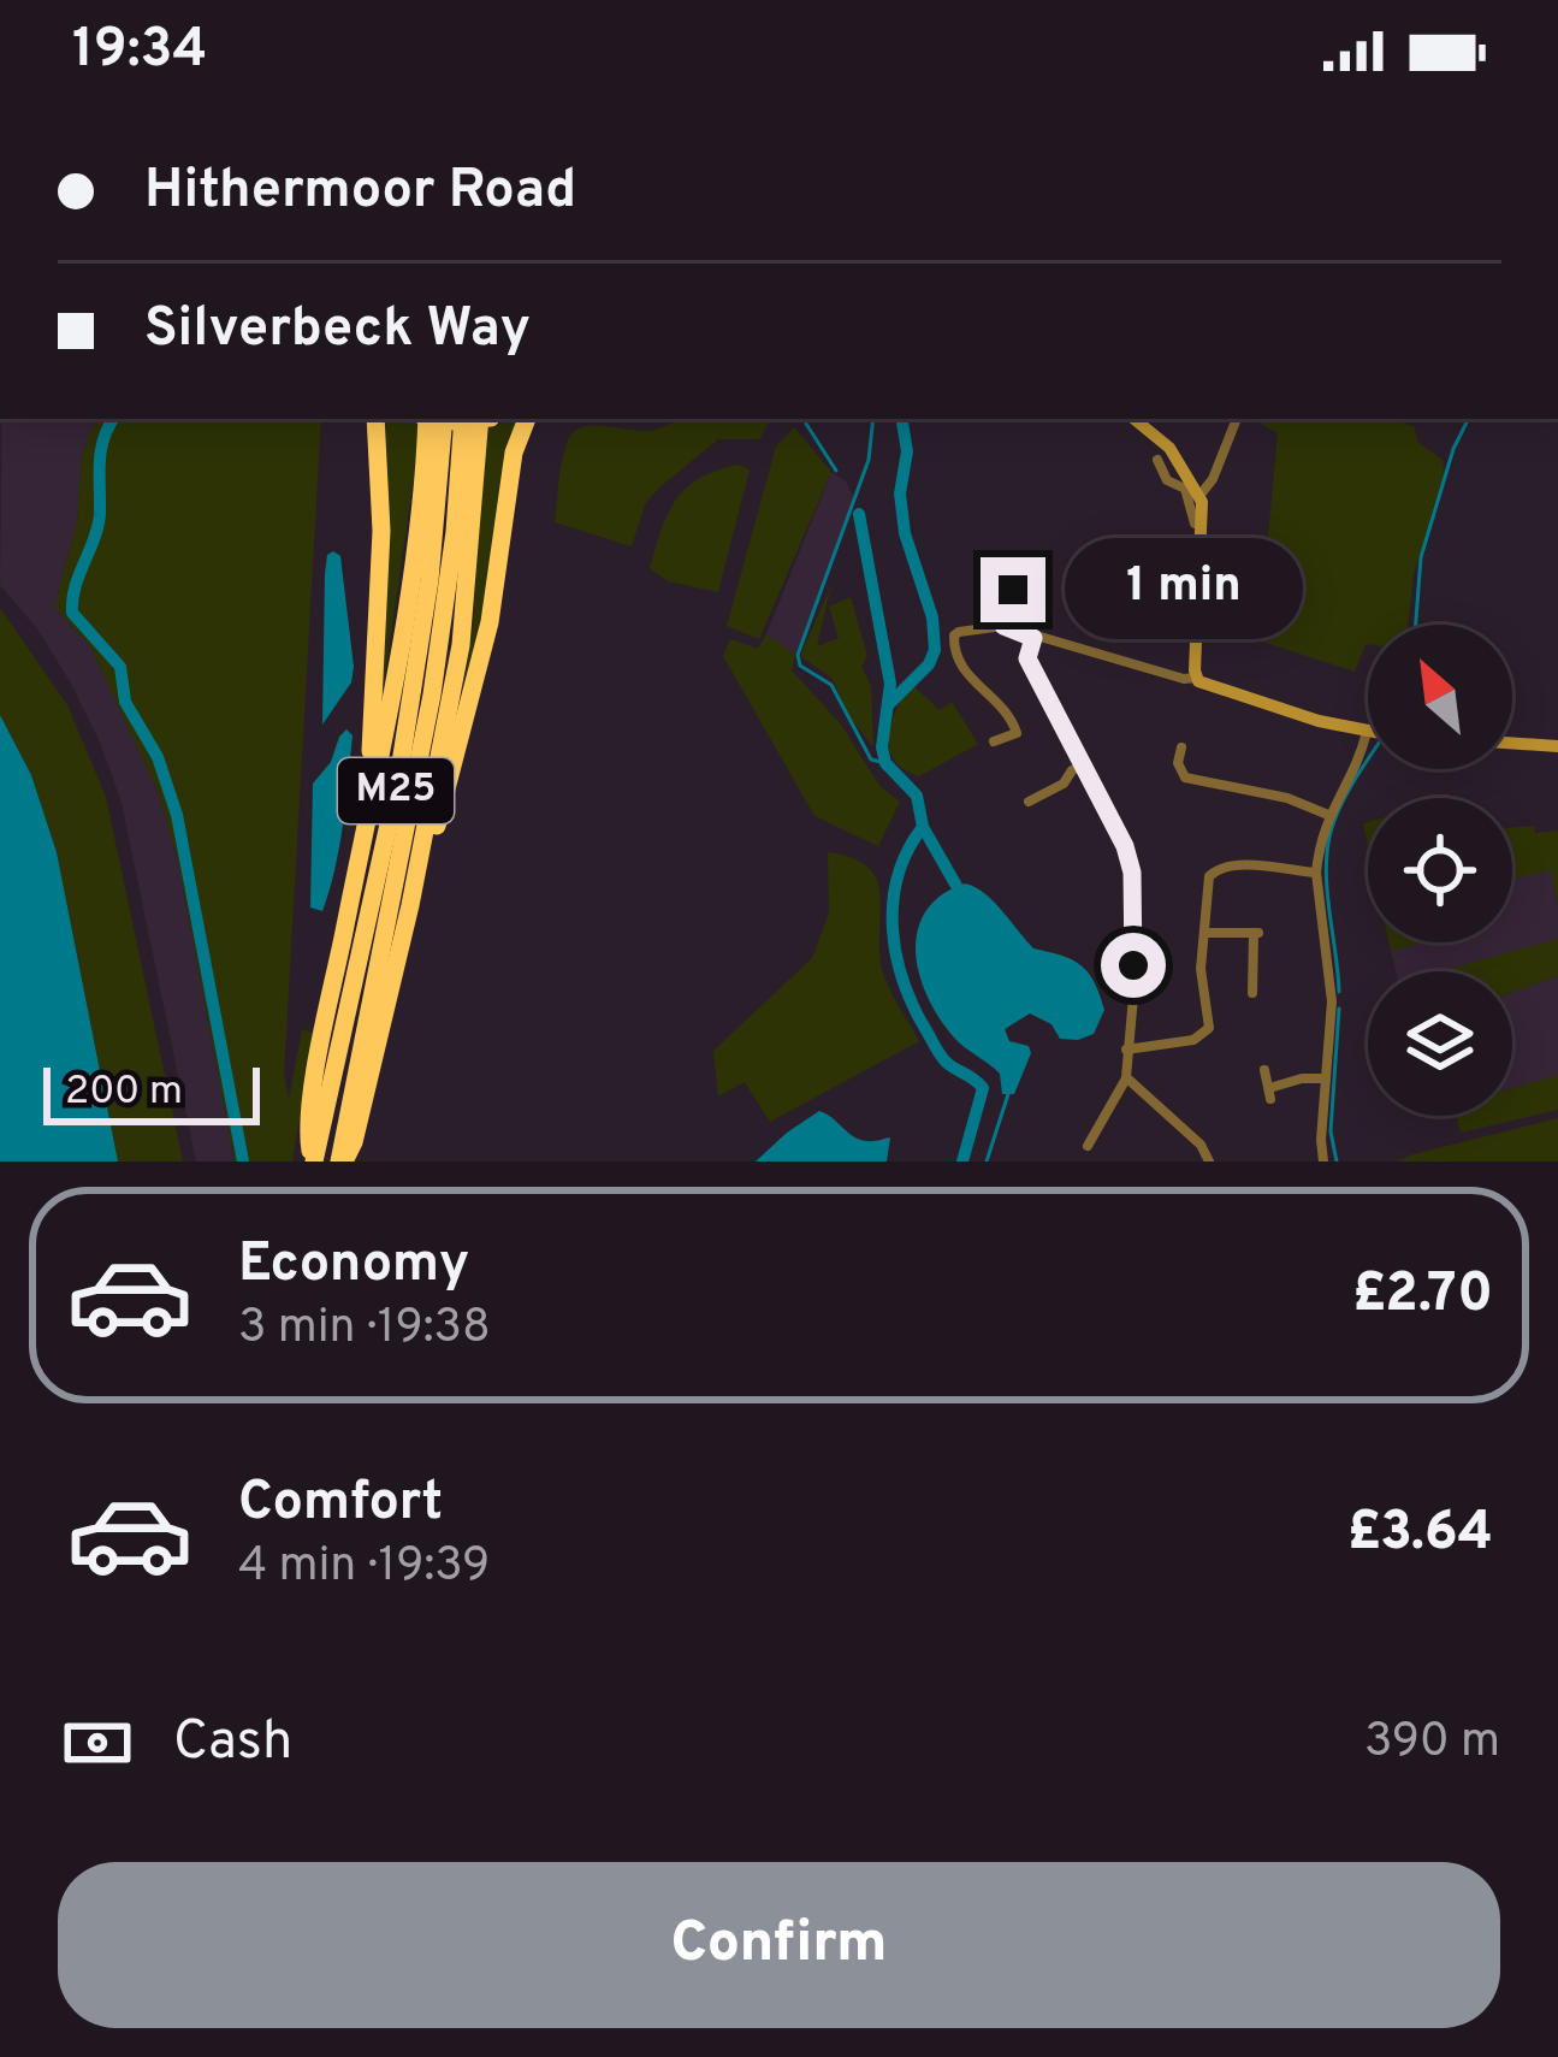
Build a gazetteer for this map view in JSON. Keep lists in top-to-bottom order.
{
  "streets": {
    "highway": ["M25"]
  },
  "scale_bar": "200 m",
  "north": "top left",
  "page": {
    "status": "19:34",
    "banner": ["Hithermoor Road", "Silverbeck Way"],
    "bubble": "1 min",
    "scale": "200 m",
    "list": [
      {
        "name": "Economy",
        "note": "3 min · 19:38",
        "value": "£2.70"
      },
      {
        "name": "Comfort",
        "note": "4 min · 19:39",
        "value": "£3.64"
      }
    ],
    "pay": ["Cash", "390 m"],
    "buttons": "Confirm"
  }
}
